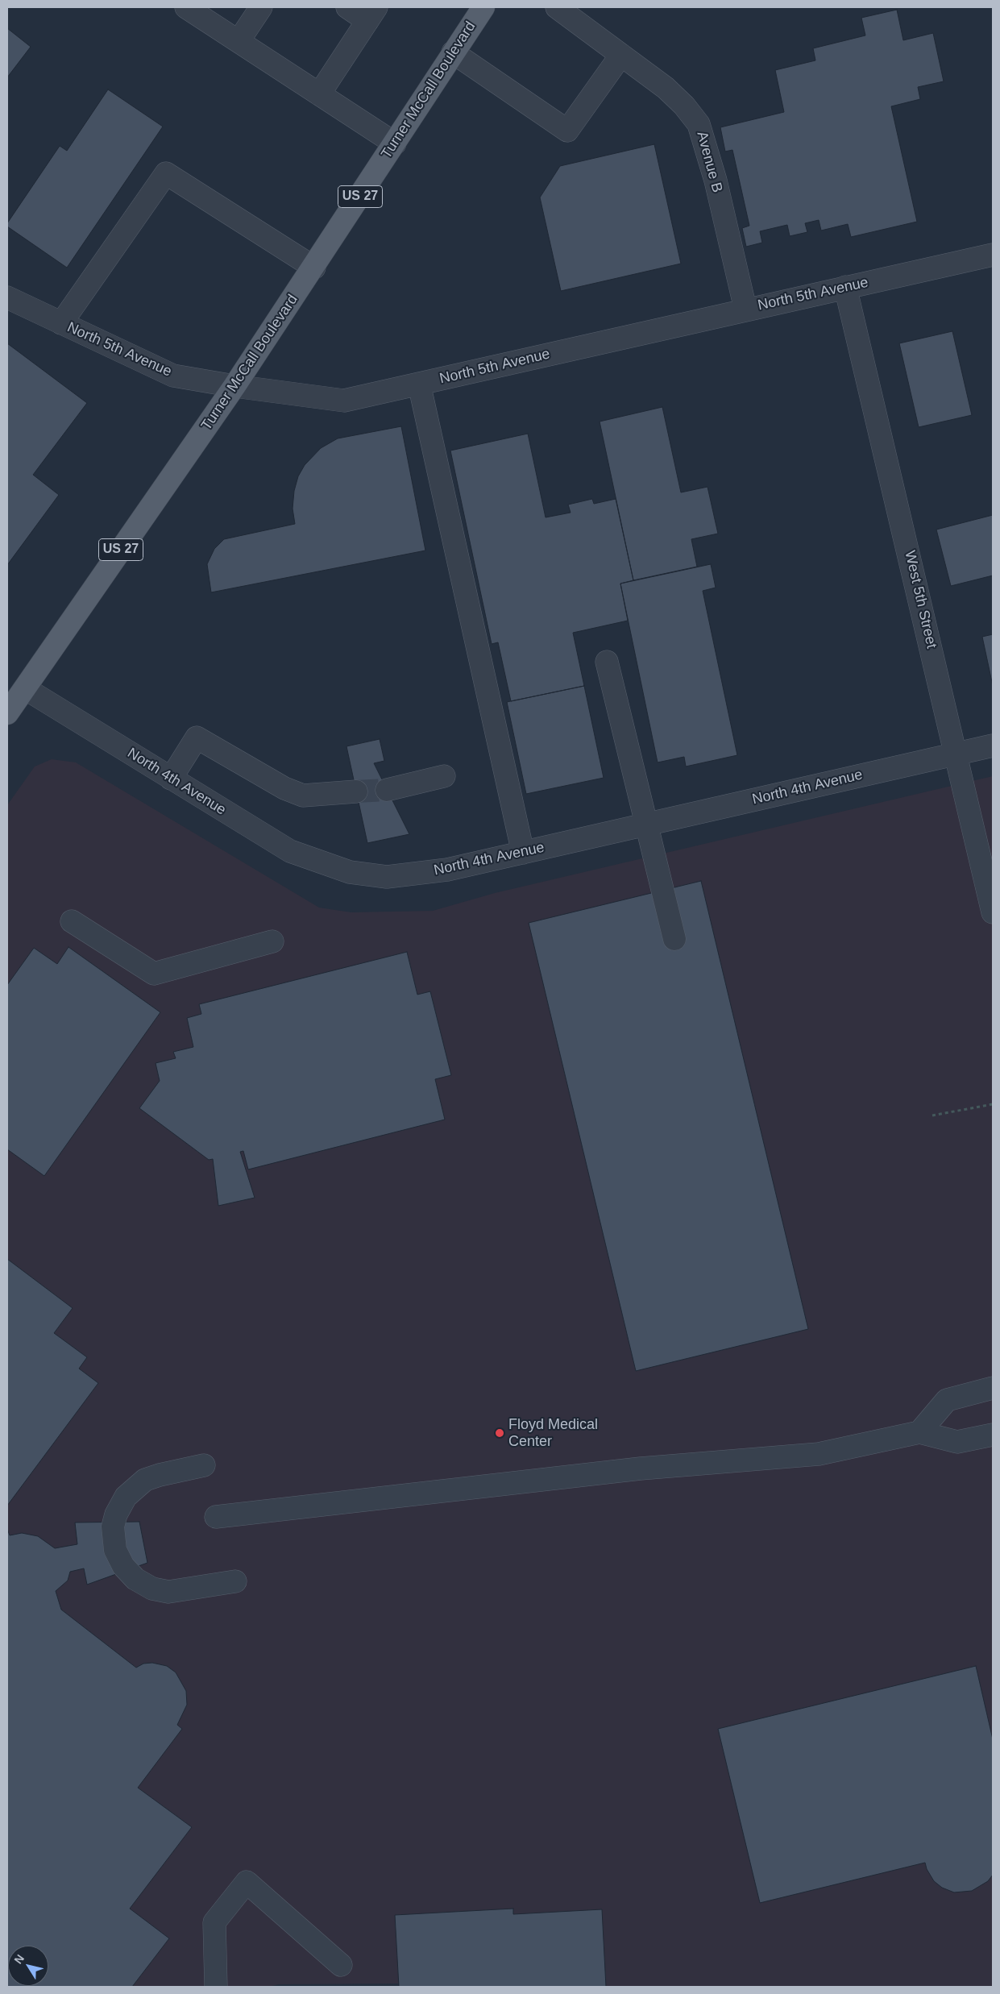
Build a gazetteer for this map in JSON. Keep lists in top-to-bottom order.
{
  "streets": {
    "main road": ["Turner McCall Boulevard", "US 27"],
    "street": [
      "Avenue B",
      "North 5th Avenue",
      "West 5th Street",
      "North 4th Avenue"
    ]
  },
  "crossings": [
    ["Turner McCall Boulevard", "North 5th Avenue"],
    ["Turner McCall Boulevard", "North 4th Avenue"],
    ["Avenue B", "North 5th Avenue"],
    ["North 5th Avenue", "West 5th Street"],
    ["West 5th Street", "North 4th Avenue"]
  ],
  "places": ["Floyd Medical Center"],
  "north": "top left"
}
